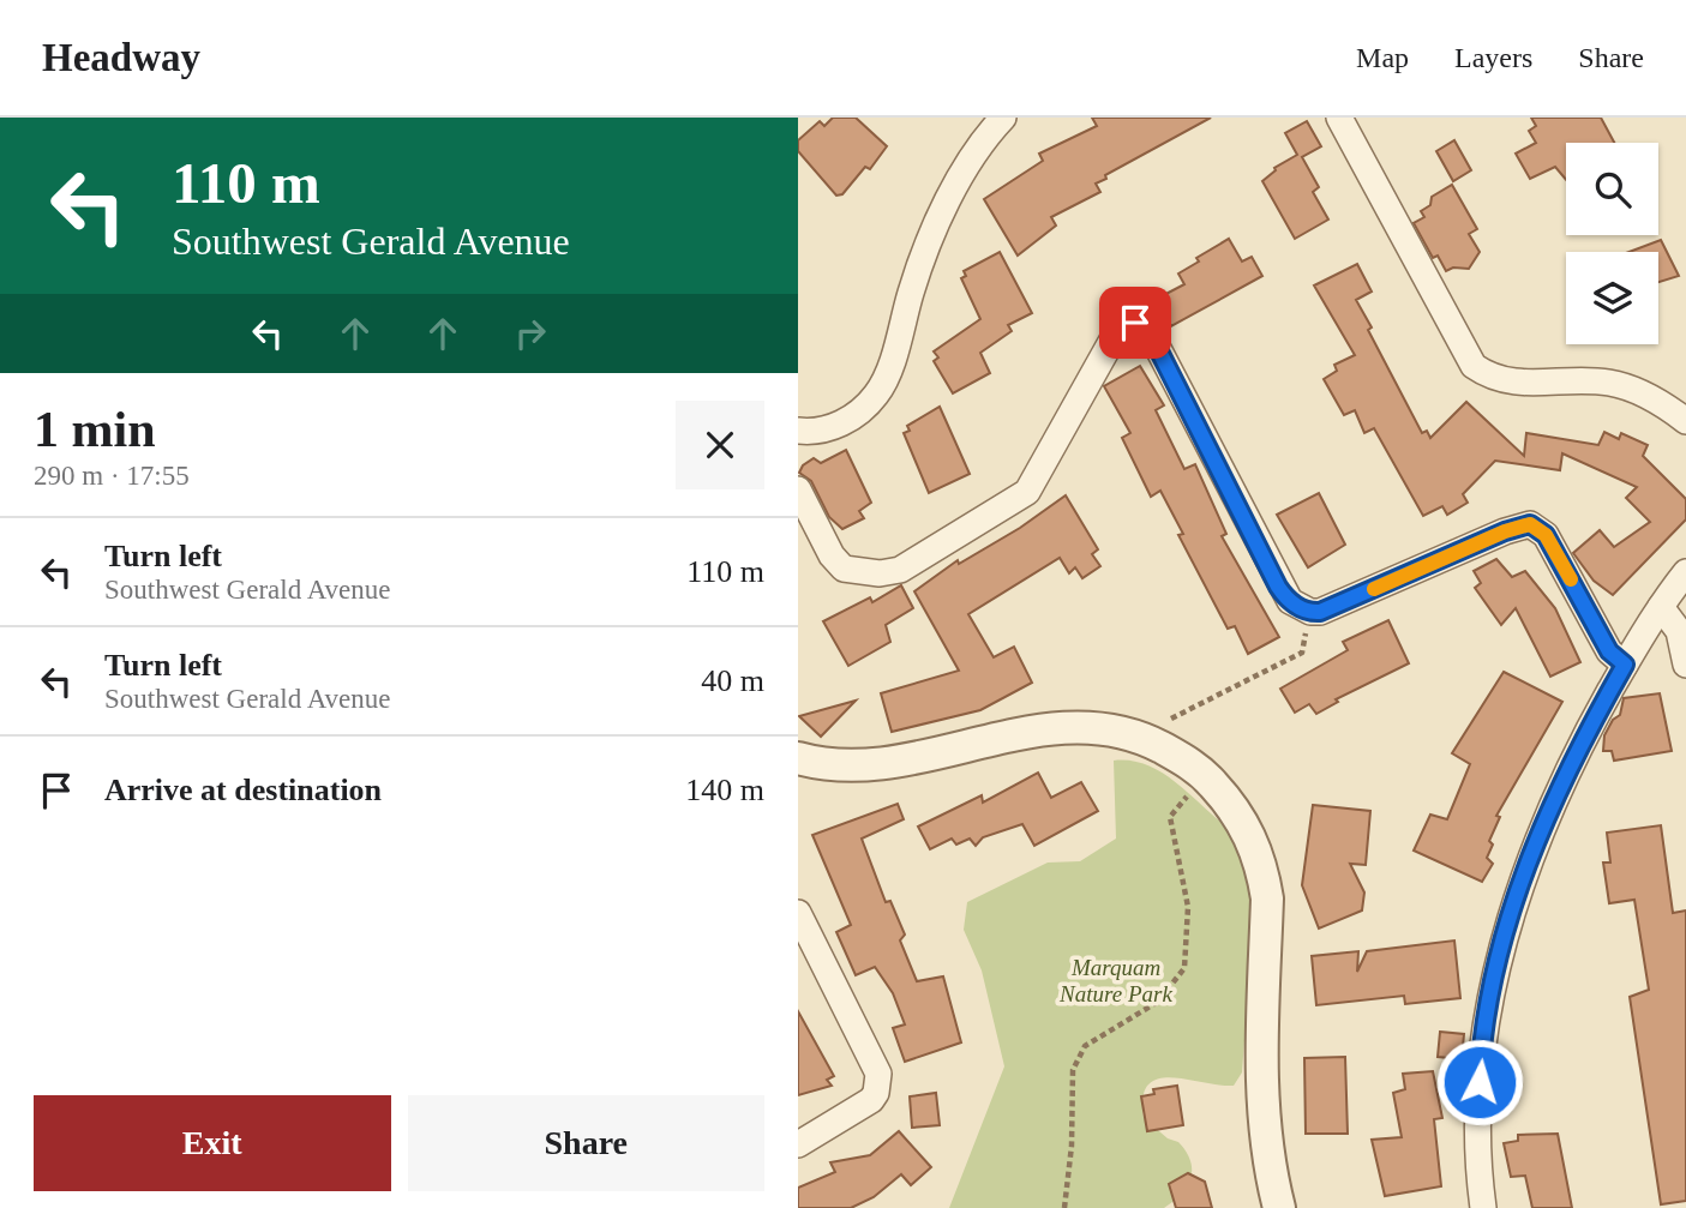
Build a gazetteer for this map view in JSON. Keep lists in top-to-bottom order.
{
  "parks": ["Marquam Nature Park"],
  "page": {
    "header": "Headway",
    "nav": ["Map", "Layers", "Share"],
    "turn": ["110 m", "Southwest Gerald Avenue"],
    "heading": ["1 min", "290 m · 17:55"],
    "list": [
      {
        "name": "Turn left",
        "note": "Southwest Gerald Avenue",
        "value": "110 m"
      },
      {
        "name": "Turn left",
        "note": "Southwest Gerald Avenue",
        "value": "40 m"
      },
      {
        "name": "Arrive at destination",
        "value": "140 m"
      }
    ],
    "buttons": ["Exit", "Share"]
  }
}
